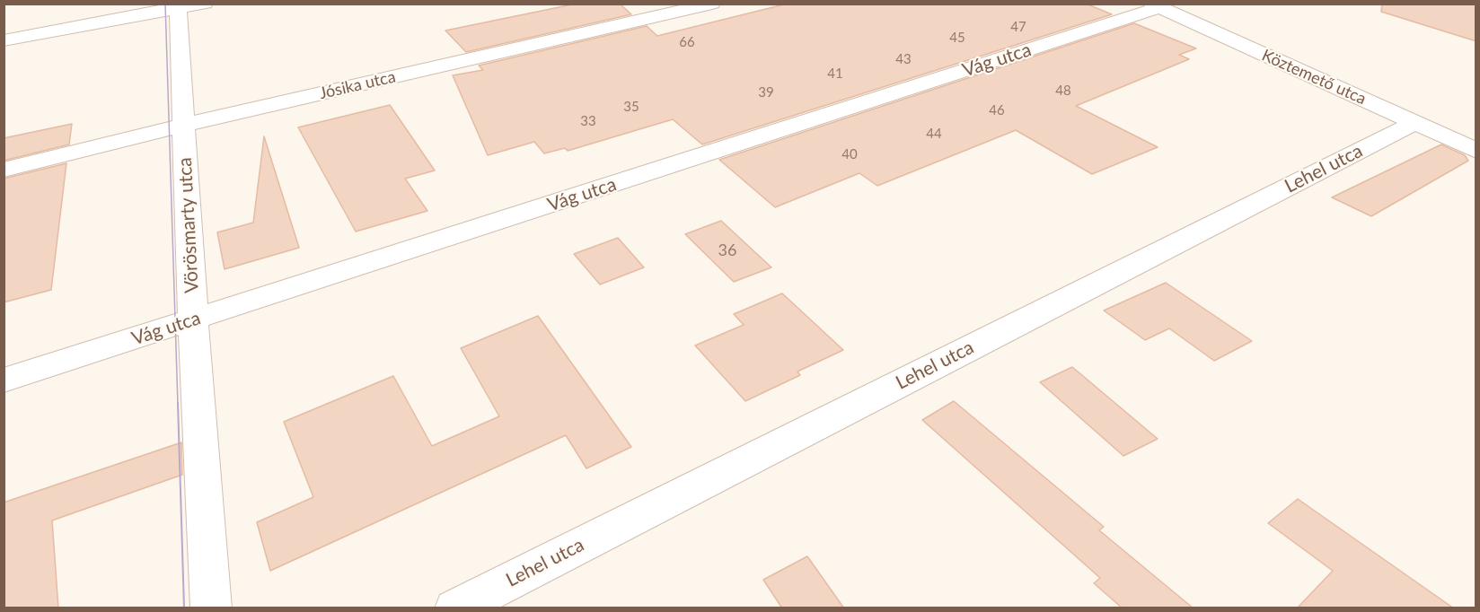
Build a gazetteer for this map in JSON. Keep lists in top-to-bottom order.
{
  "streets": {
    "street": [
      "Vág utca",
      "Köztemető utca",
      "Jósika utca",
      "Lehel utca",
      "Vörösmarty utca"
    ]
  },
  "crossings": [
    ["Vág utca", "Köztemető utca"],
    ["Vág utca", "Vörösmarty utca"],
    ["Köztemető utca", "Lehel utca"],
    ["Jósika utca", "Vörösmarty utca"]
  ],
  "house_numbers": [
    "47",
    "45",
    "66",
    "43",
    "41",
    "48",
    "39",
    "35",
    "46",
    "33",
    "44",
    "40",
    "36"
  ]
}
